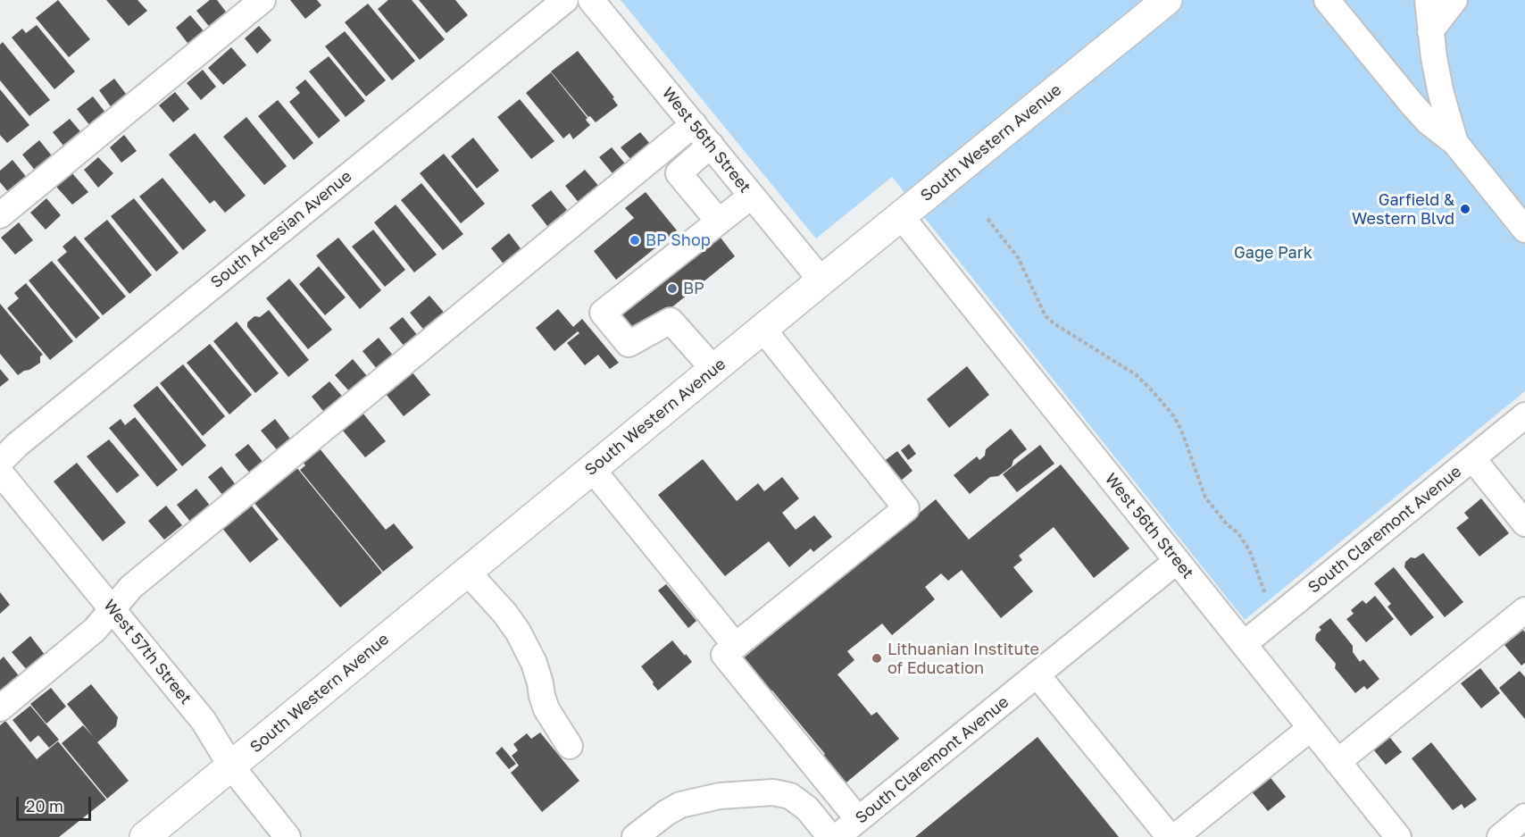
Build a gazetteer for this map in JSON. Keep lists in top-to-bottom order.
{
  "streets": {
    "main road": ["South Western Avenue"],
    "street": [
      "West 56th Street",
      "South Artesian Avenue",
      "South Claremont Avenue",
      "West 57th Street"
    ]
  },
  "crossings": [
    ["West 56th Street", "South Western Avenue"],
    ["West 56th Street", "South Claremont Avenue"],
    ["South Western Avenue", "West 57th Street"]
  ],
  "parks": ["Gage Park"],
  "places": [
    "Garfield & Western Blvd",
    "BP Shop",
    "BP",
    "Lithuanian Institute of Education"
  ],
  "scale_bar": "20 m"
}
